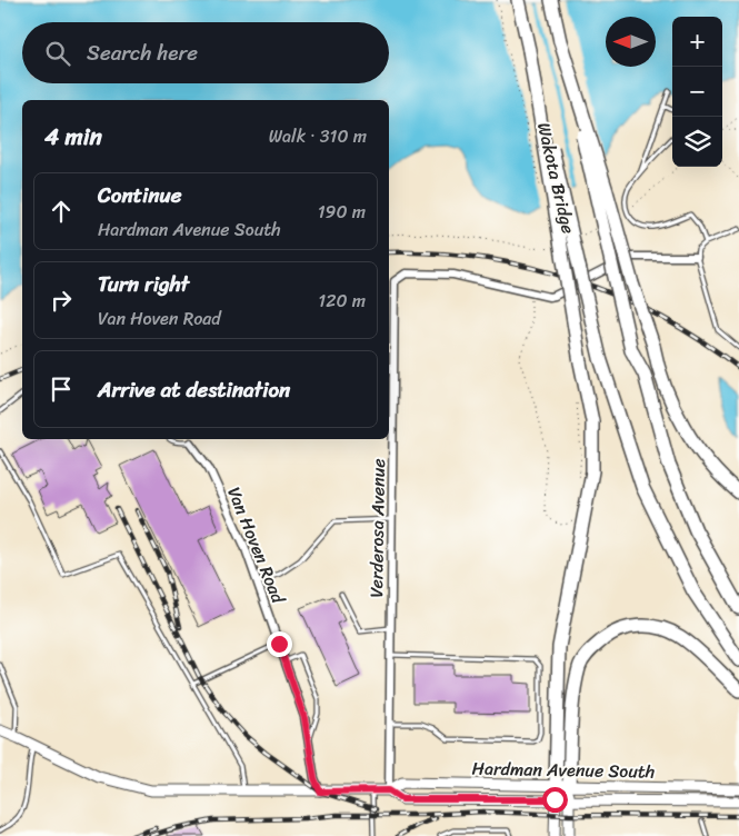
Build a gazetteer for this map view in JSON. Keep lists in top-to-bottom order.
{
  "streets": {
    "highway": ["Wakota Bridge"],
    "street": ["Verderosa Avenue", "Van Hoven Road", "Hardman Avenue South"]
  },
  "crossings": [
    ["Verderosa Avenue", "Hardman Avenue South"],
    ["Van Hoven Road", "Hardman Avenue South"]
  ],
  "north": "left",
  "page": {
    "map_buttons": ["+", "−"],
    "search": "Search here",
    "heading": ["4 min", "Walk · 310 m"],
    "list": [
      ["Continue", "Hardman Avenue South", "190 m"],
      ["Turn right", "Van Hoven Road", "120 m"],
      "Arrive at destination"
    ]
  }
}
